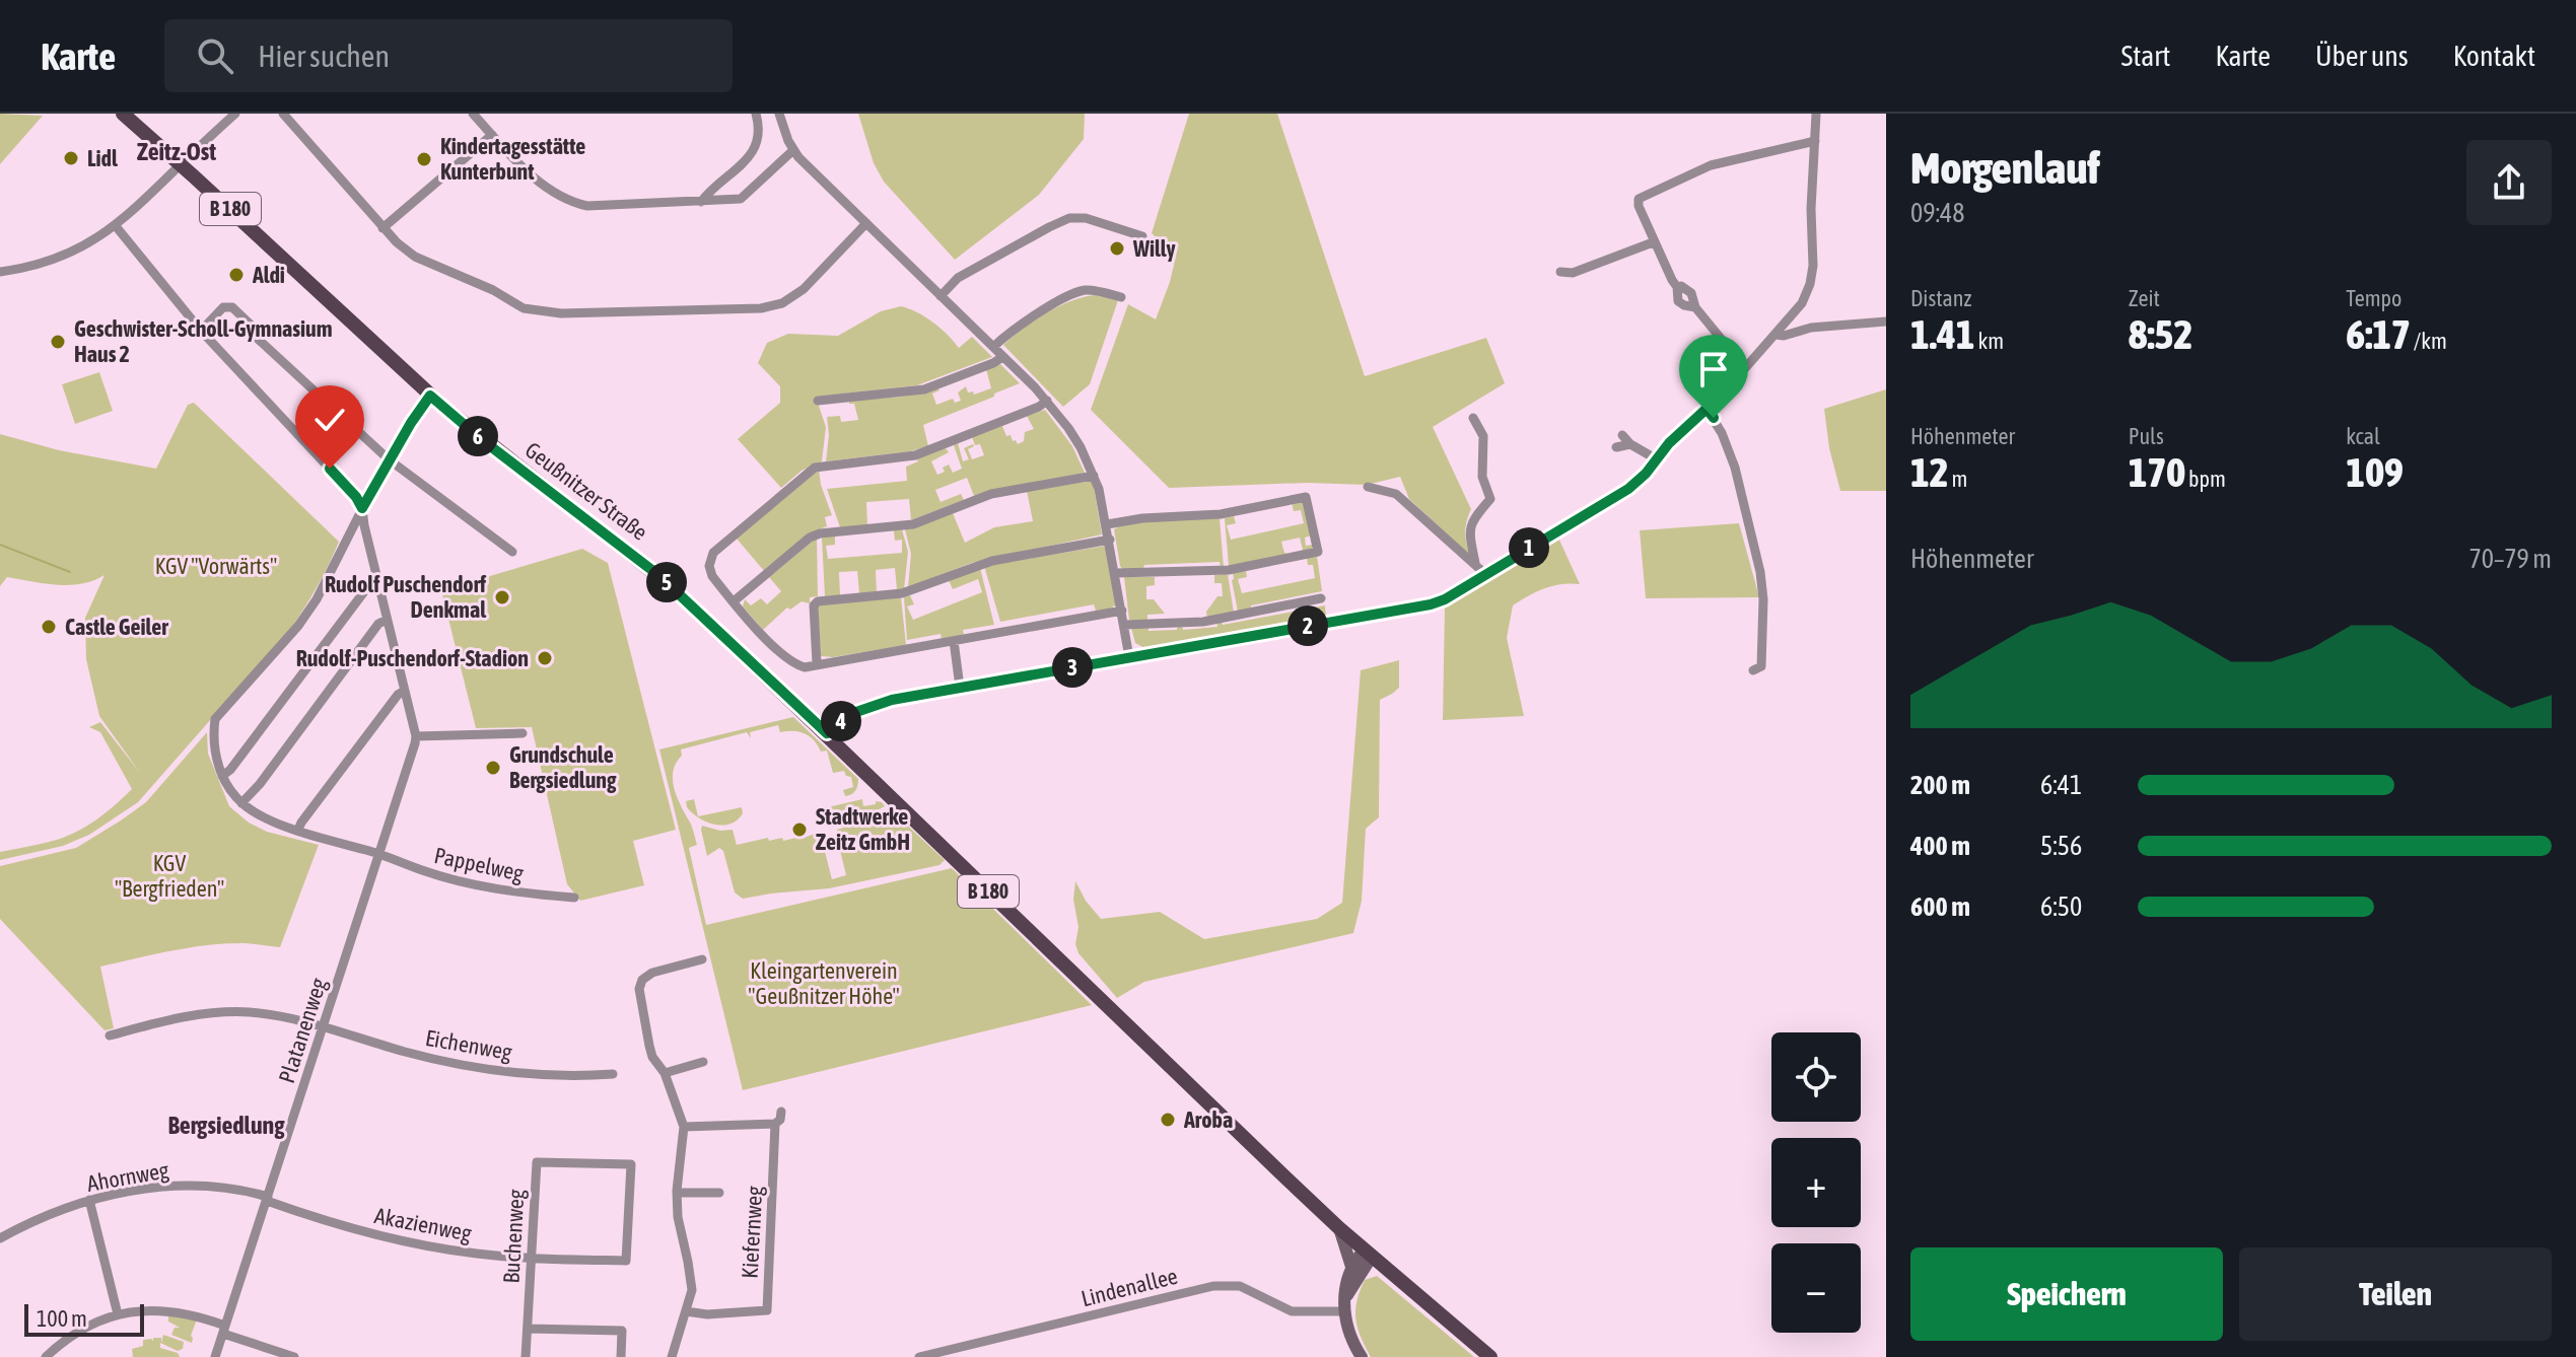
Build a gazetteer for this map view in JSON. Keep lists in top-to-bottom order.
{
  "streets": {
    "main road": ["B 180", "Geußnitzer Straße"],
    "street": [
      "Pappelweg",
      "Platanenweg",
      "Eichenweg",
      "Ahornweg",
      "Akazienweg",
      "Kiefernweg",
      "Buchenweg",
      "Lindenallee"
    ]
  },
  "crossings": [
    ["B 180", "Geußnitzer Straße"],
    ["Pappelweg", "Platanenweg"],
    ["Platanenweg", "Eichenweg"],
    ["Platanenweg", "Ahornweg"],
    ["Platanenweg", "Akazienweg"],
    ["Ahornweg", "Akazienweg"],
    ["Akazienweg", "Buchenweg"]
  ],
  "districts": ["Zeitz-Ost", "Bergsiedlung"],
  "parks": ["KGV \"Vorwärts\"", "KGV \"Bergfrieden\"", "Kleingartenverein \"Geußnitzer Höhe\""],
  "places": [
    "Lidl",
    "Kindertagesstätte Kunterbunt",
    "Willy",
    "Aldi",
    "Geschwister-Scholl-Gymnasium Haus 2",
    "Rudolf Puschendorf Denkmal",
    "Castle Geiler",
    "Rudolf-Puschendorf-Stadion",
    "Grundschule Bergsiedlung",
    "Stadtwerke Zeitz GmbH",
    "Aroba"
  ],
  "scale_bar": "100 m",
  "page": {
    "header": "Karte",
    "search": "Hier suchen",
    "nav": [
      "Start",
      "Karte",
      "Über uns",
      "Kontakt"
    ],
    "heading": ["Morgenlauf", "09:48"],
    "stats": [
      ["Distanz", "1.41 km"],
      ["Zeit", "8:52"],
      ["Tempo", "6:17 /km"],
      ["Höhenmeter", "12 m"],
      ["Puls", "170 bpm"],
      ["kcal", "109"]
    ],
    "pins": [
      "6",
      "1",
      "5",
      "2",
      "3",
      "4"
    ],
    "chart": ["Höhenmeter", "70–79 m"],
    "list": [
      {
        "name": "200 m",
        "note": "6:41"
      },
      {
        "name": "400 m",
        "note": "5:56"
      },
      {
        "name": "600 m",
        "note": "6:50"
      }
    ],
    "map_buttons": ["+", "−"],
    "buttons": ["Speichern", "Teilen"],
    "scale": "100 m"
  }
}
